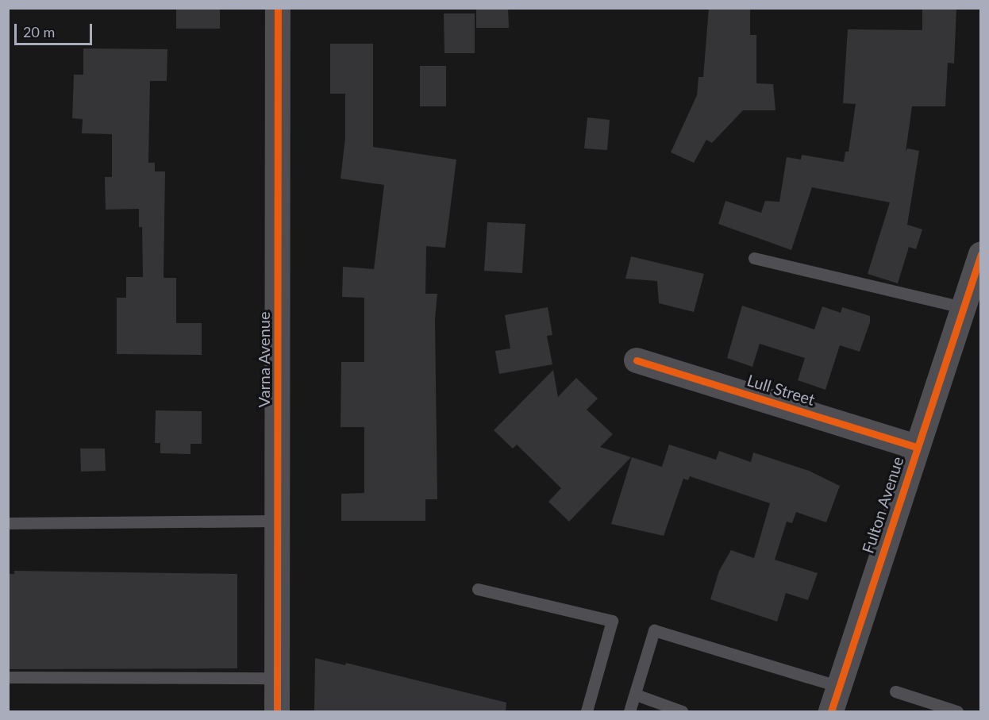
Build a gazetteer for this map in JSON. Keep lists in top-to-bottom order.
{
  "streets": {
    "street": ["Varna Avenue", "Lull Street", "Fulton Avenue"]
  },
  "crossings": [
    ["Lull Street", "Fulton Avenue"]
  ],
  "scale_bar": "20 m"
}
